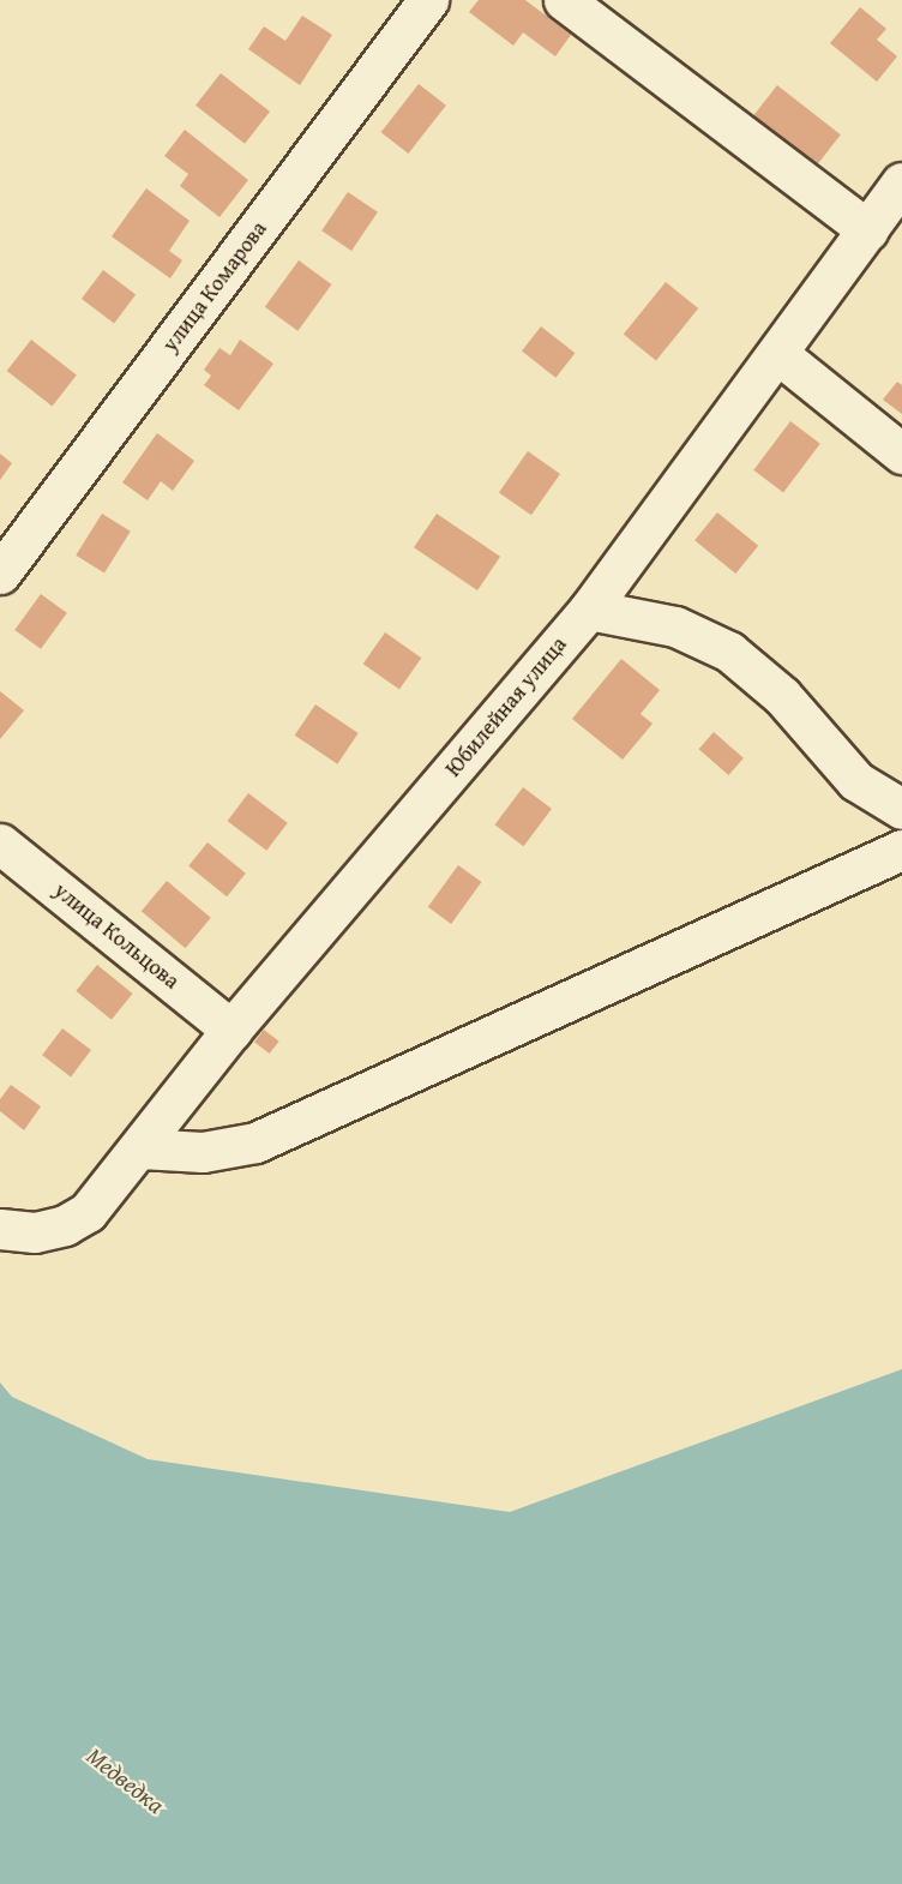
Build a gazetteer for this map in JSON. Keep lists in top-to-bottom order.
{
  "streets": {
    "street": ["улица Комарова", "Юбилейная улица", "улица Кольцова"]
  },
  "crossings": [
    ["Юбилейная улица", "улица Кольцова"]
  ],
  "water": ["Медведка"]
}
